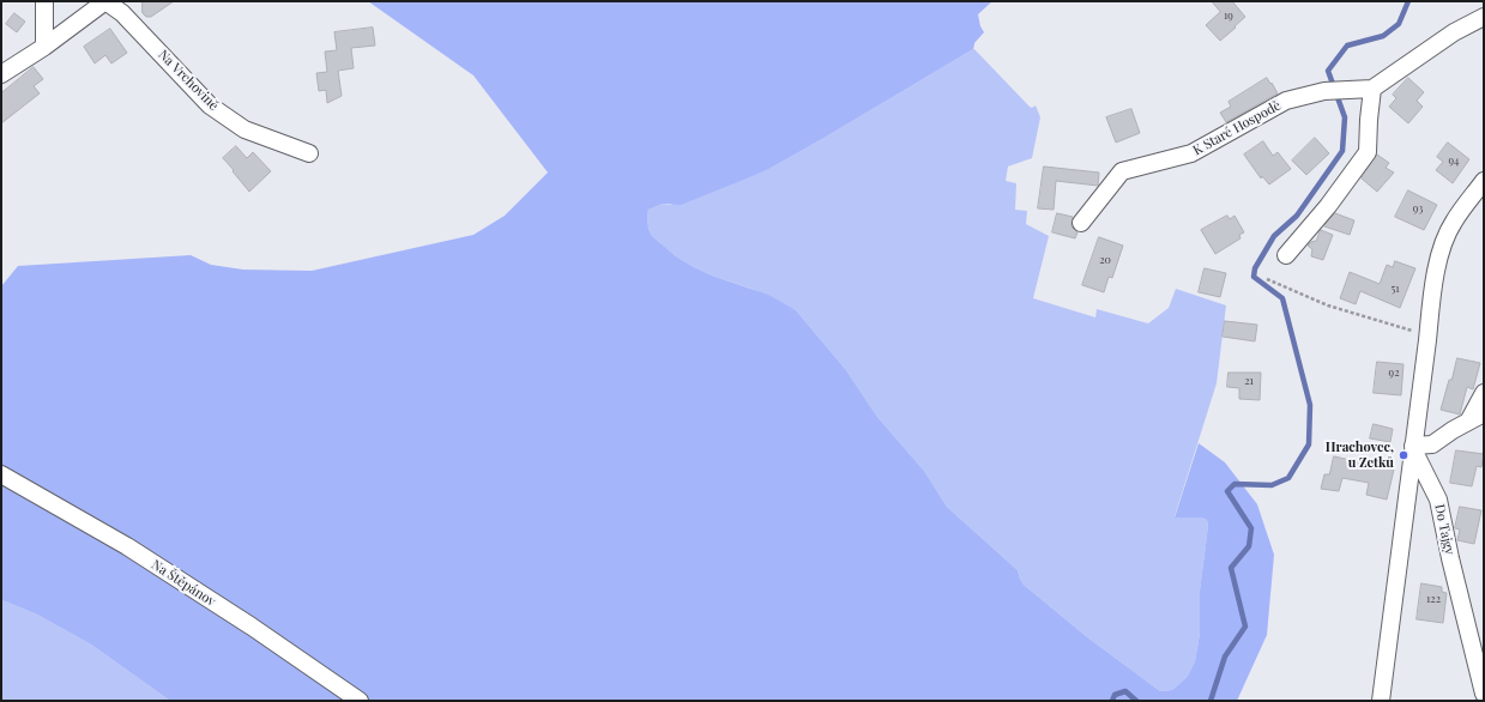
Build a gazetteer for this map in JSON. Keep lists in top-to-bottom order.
{
  "streets": {
    "street": [
      "Na Vrchovině",
      "K Staré Hospodě",
      "Do Tajgy",
      "Na Štěpánov"
    ]
  },
  "places": ["Hrachovec, u Zetků"],
  "house_numbers": [
    "19",
    "94",
    "93",
    "20",
    "51",
    "92",
    "21",
    "122"
  ]
}
